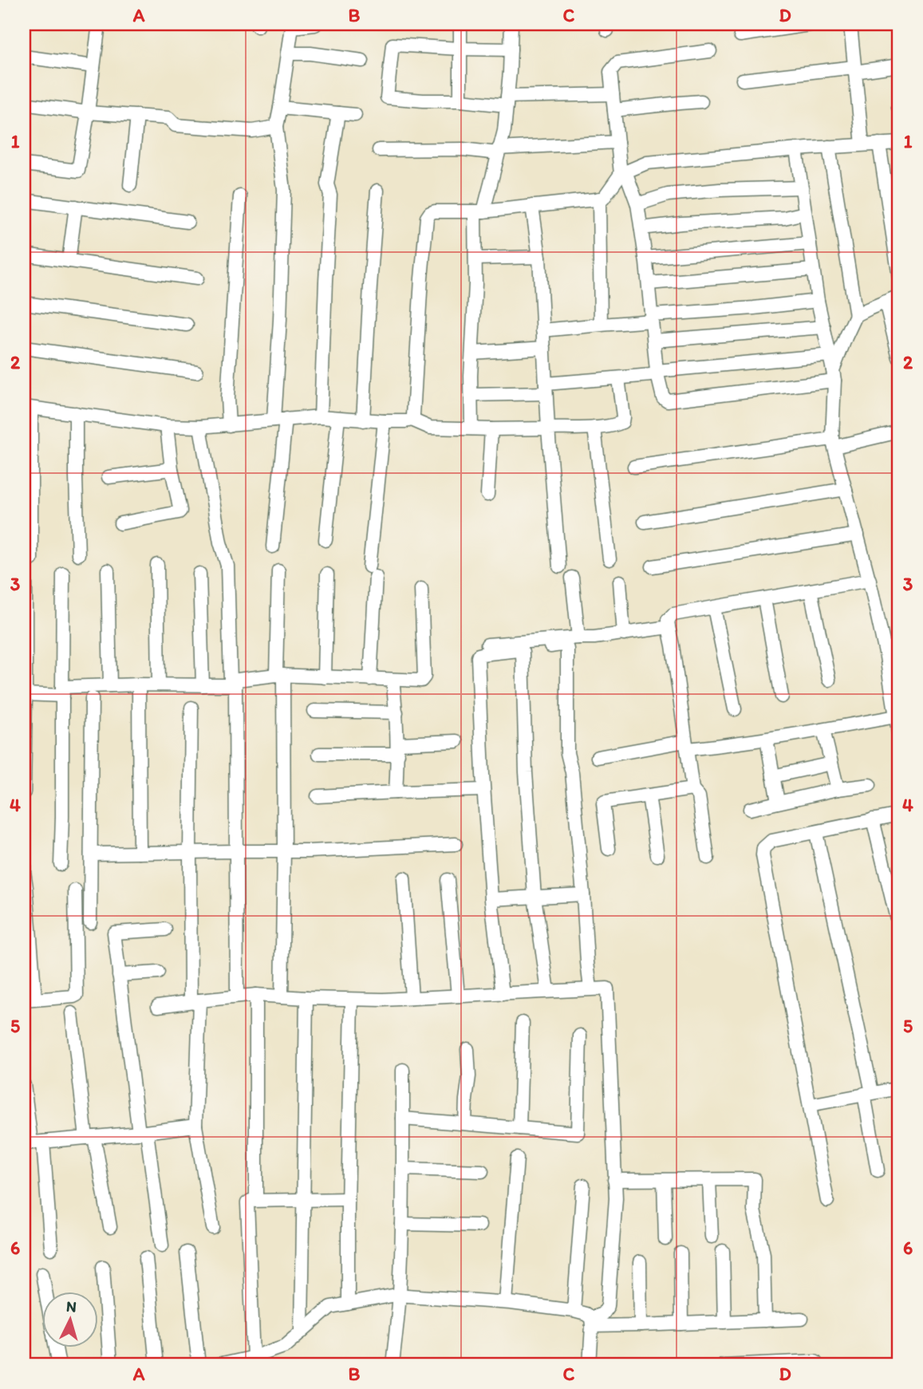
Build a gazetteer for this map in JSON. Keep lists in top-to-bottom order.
{
  "north": "top",
  "grid": {
    "columns": [
      "A",
      "B",
      "C",
      "D"
    ],
    "rows": [
      "1",
      "2",
      "3",
      "4",
      "5",
      "6"
    ]
  }
}
